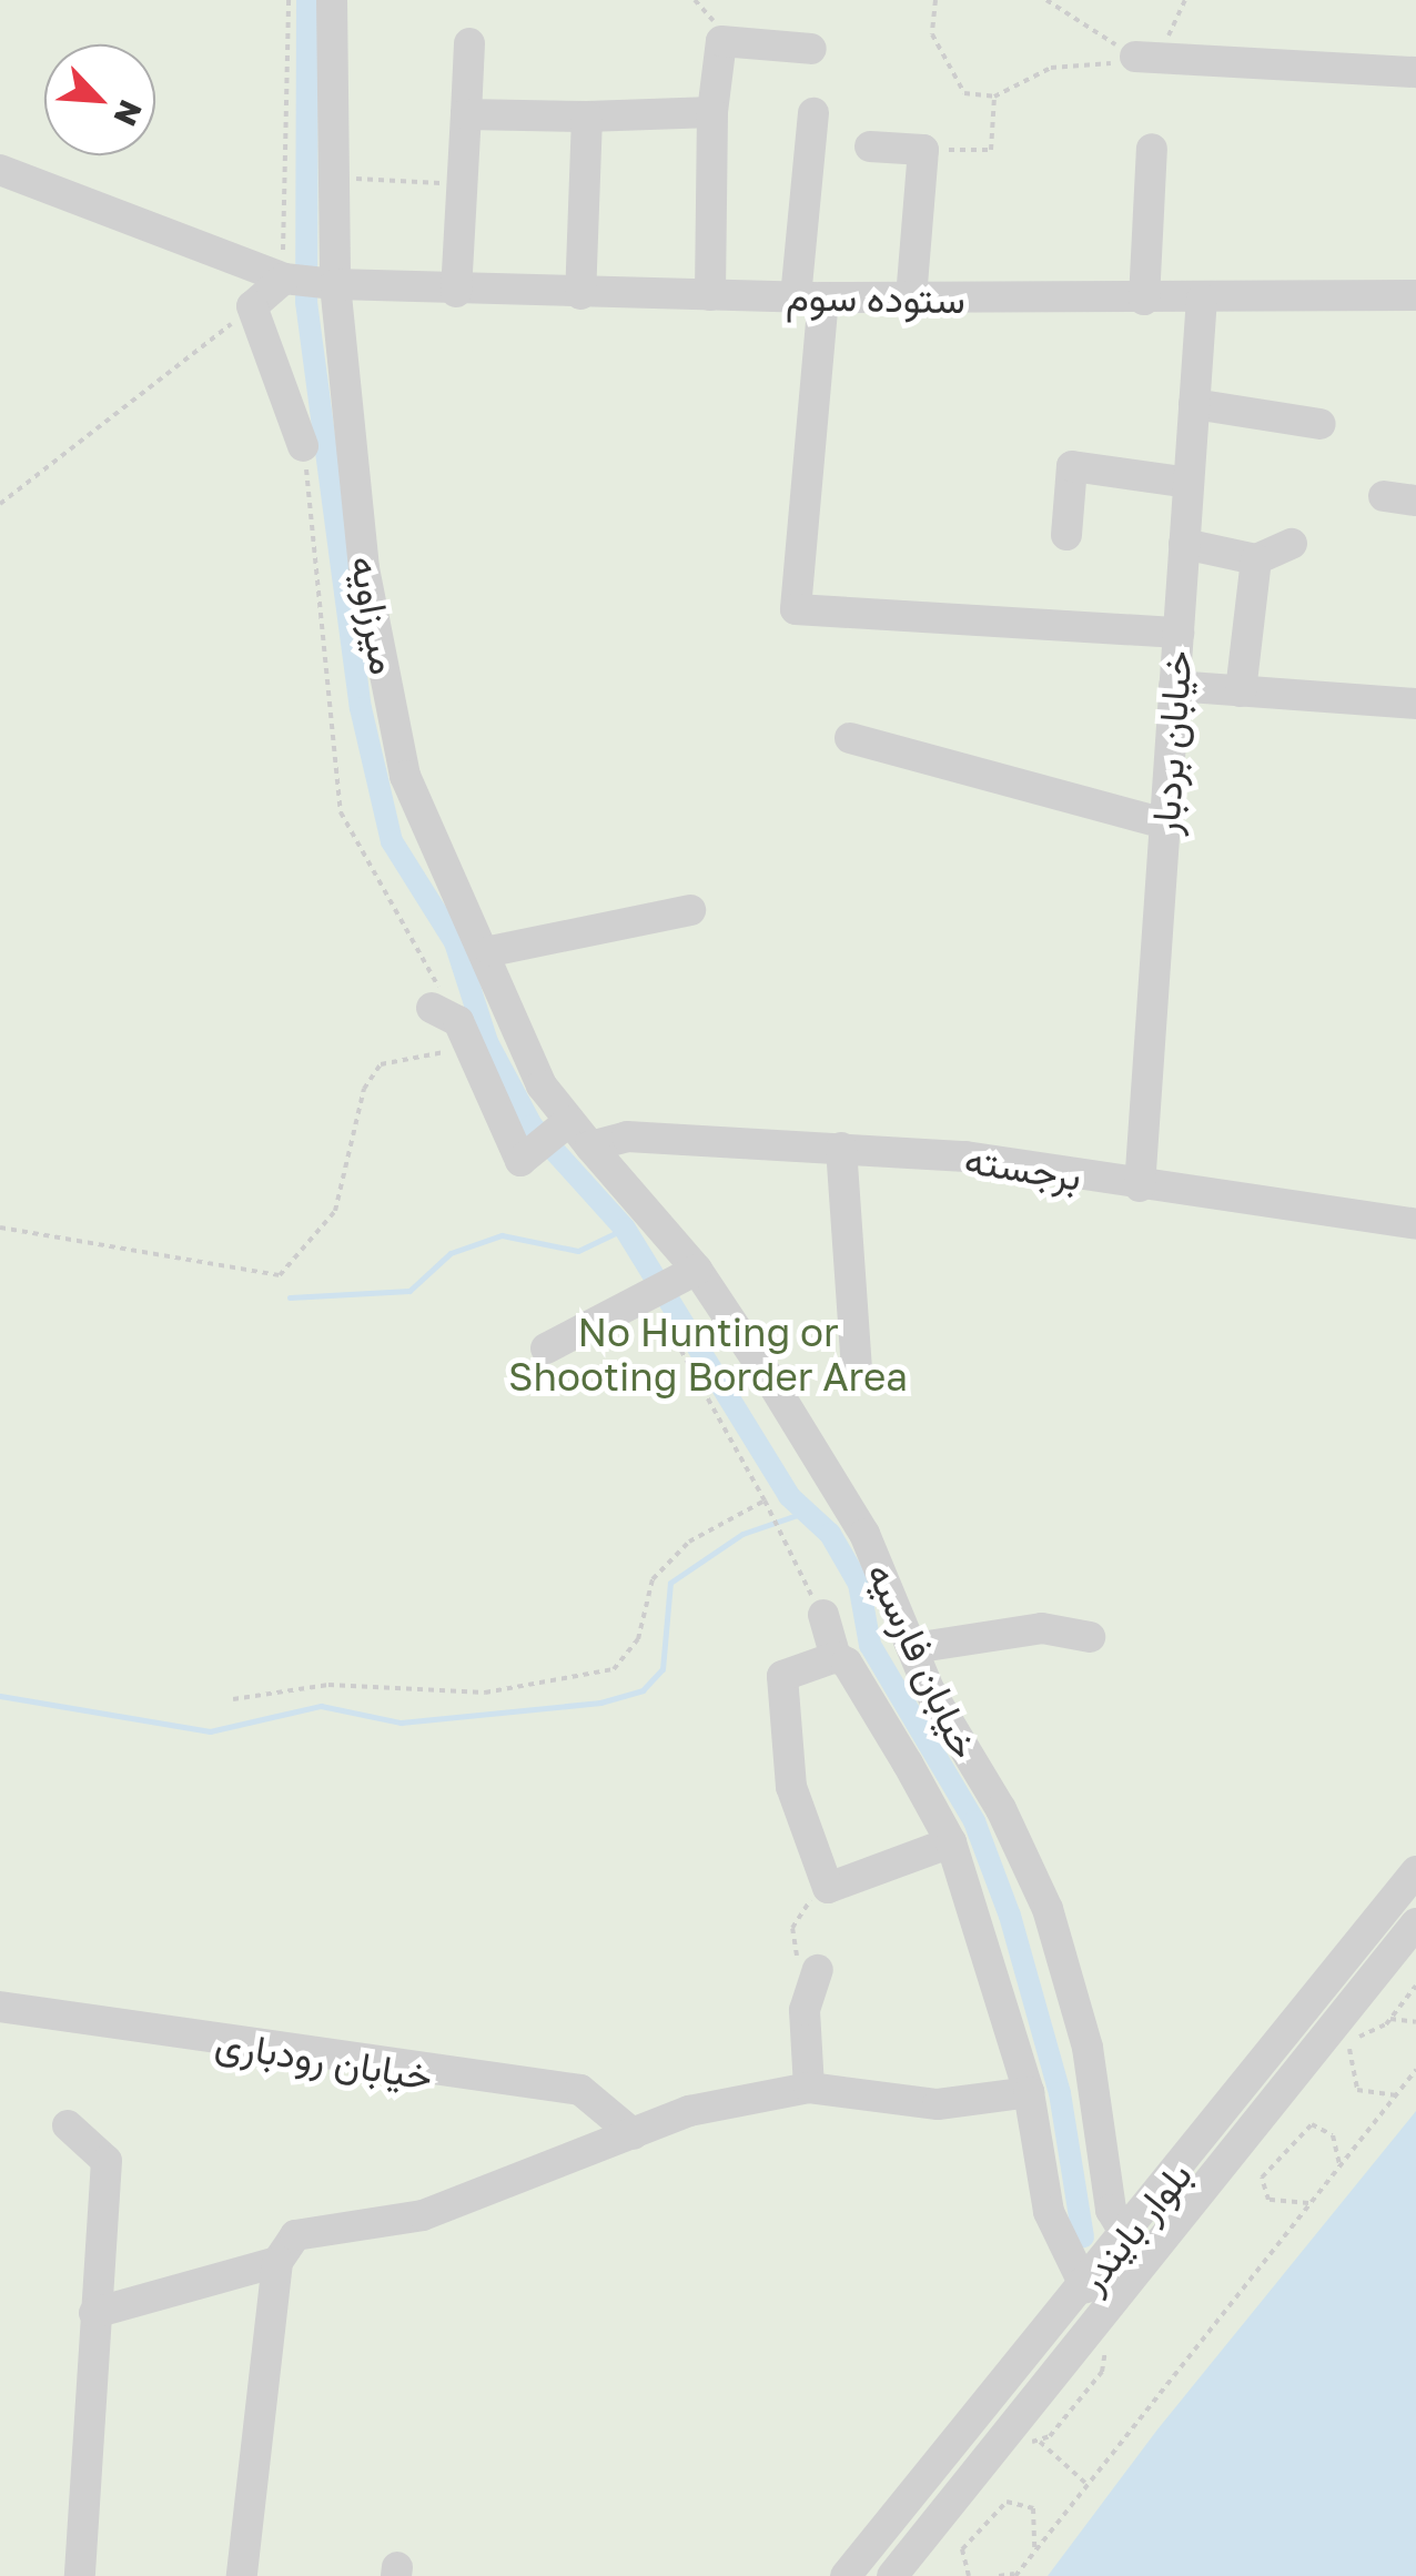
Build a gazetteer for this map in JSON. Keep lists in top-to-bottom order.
{
  "streets": {
    "street": [
      "ستوده سوم",
      "میرزاویه",
      "خیابان بردبار",
      "برجسته",
      "خیابان فارسیه",
      "خیابان رودباری",
      "بلوار بایندر"
    ]
  },
  "crossings": [
    ["ستوده سوم", "میرزاویه"],
    ["ستوده سوم", "خیابان بردبار"],
    ["میرزاویه", "برجسته"],
    ["میرزاویه", "خیابان فارسیه"],
    ["خیابان بردبار", "برجسته"],
    ["برجسته", "خیابان فارسیه"],
    ["خیابان فارسیه", "بلوار بایندر"]
  ],
  "parks": ["No Hunting or Shooting Border Area"],
  "north": "bottom right"
}
